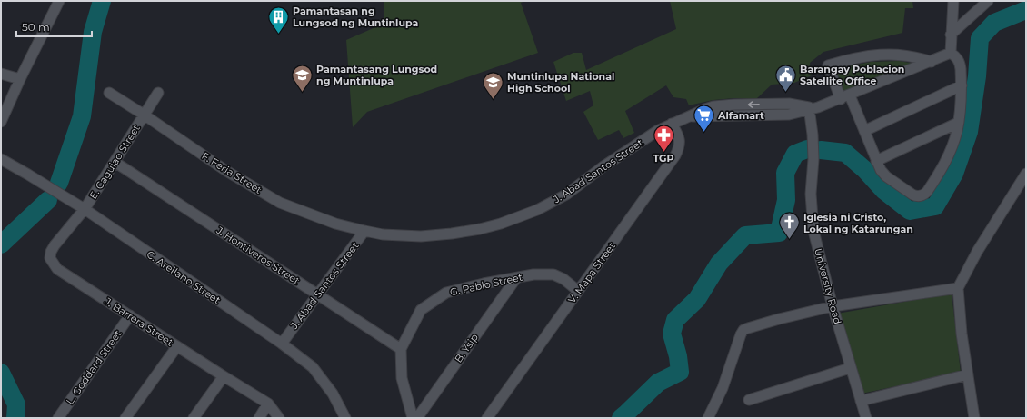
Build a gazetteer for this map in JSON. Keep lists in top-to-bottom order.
{
  "streets": {
    "street": [
      "E. Caguiao Street",
      "J. Abad Santos Street",
      "F. Feria Street",
      "J. Hontiveros Street",
      "V. Mapa Street",
      "C. Arellano Street",
      "G. Pablo Street",
      "University Road",
      "J. Barrera Street",
      "B. Ysip",
      "L. Goddard Street"
    ]
  },
  "crossings": [
    ["E. Caguiao Street", "F. Feria Street"],
    ["E. Caguiao Street", "J. Hontiveros Street"],
    ["E. Caguiao Street", "C. Arellano Street"],
    ["E. Caguiao Street", "J. Barrera Street"],
    ["J. Abad Santos Street", "F. Feria Street"],
    ["J. Abad Santos Street", "J. Hontiveros Street"],
    ["J. Abad Santos Street", "V. Mapa Street"],
    ["J. Abad Santos Street", "C. Arellano Street"],
    ["J. Abad Santos Street", "University Road"],
    ["J. Hontiveros Street", "G. Pablo Street"],
    ["V. Mapa Street", "G. Pablo Street"],
    ["C. Arellano Street", "J. Barrera Street"],
    ["G. Pablo Street", "B. Ysip"],
    ["J. Barrera Street", "L. Goddard Street"]
  ],
  "places": {
    "building": ["Pamantasan ng Lungsod ng Muntinlupa"],
    "school or university": ["Pamantasang Lungsod ng Muntinlupa", "Muntinlupa National High School"],
    "public building": ["Barangay Poblacion Satellite Office"],
    "supermarket": ["Alfamart"],
    "pharmacy": ["TGP"],
    "church": ["Iglesia ni Cristo, Lokal ng Katarungan"]
  },
  "scale_bar": "50 m"
}
